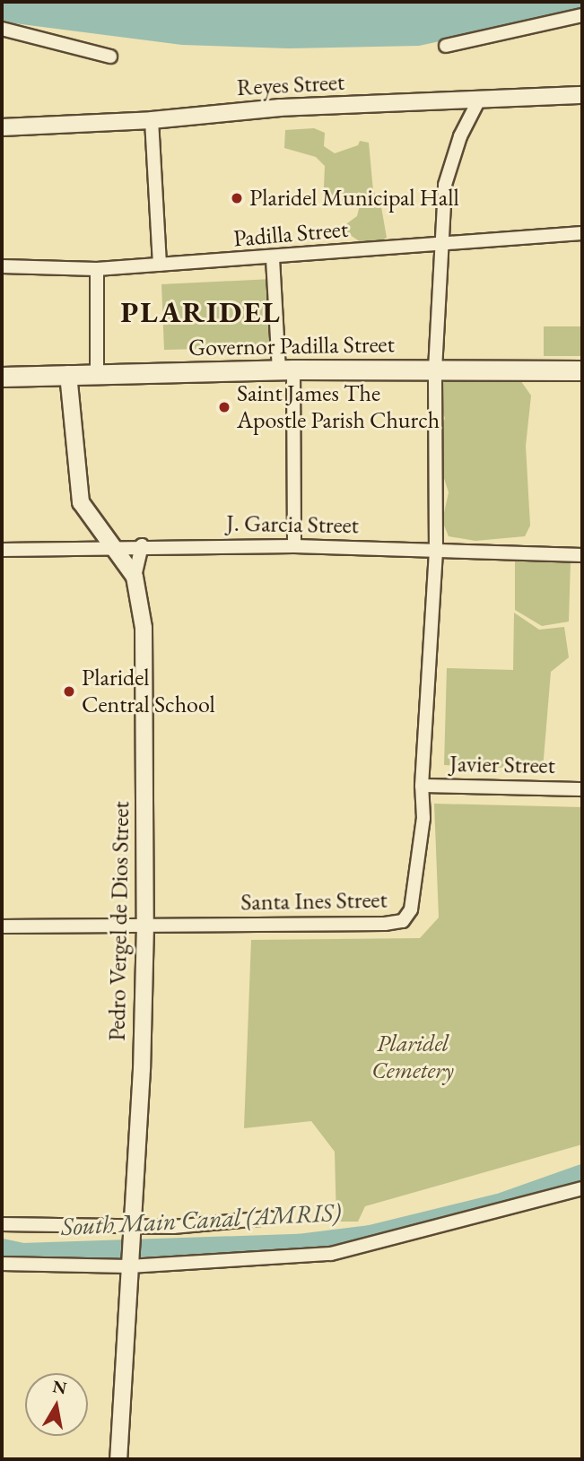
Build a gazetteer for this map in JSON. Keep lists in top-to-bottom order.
{
  "streets": {
    "main road": ["Governor Padilla Street"],
    "street": [
      "Reyes Street",
      "Padilla Street",
      "J. Garcia Street",
      "Javier Street",
      "Santa Ines Street",
      "Pedro Vergel de Dios Street"
    ]
  },
  "crossings": [
    ["Reyes Street", "Santa Ines Street"],
    ["Padilla Street", "Santa Ines Street"],
    ["Governor Padilla Street", "Santa Ines Street"],
    ["Governor Padilla Street", "Pedro Vergel de Dios Street"],
    ["J. Garcia Street", "Santa Ines Street"],
    ["J. Garcia Street", "Pedro Vergel de Dios Street"],
    ["Javier Street", "Santa Ines Street"],
    ["Santa Ines Street", "Pedro Vergel de Dios Street"]
  ],
  "districts": ["PLARIDEL"],
  "water": ["South Main Canal (AMRIS)"],
  "parks": ["Plaridel Cemetery"],
  "places": ["Plaridel Municipal Hall", "Saint James The Apostle Parish Church", "Plaridel Central School"],
  "north": "top"
}
